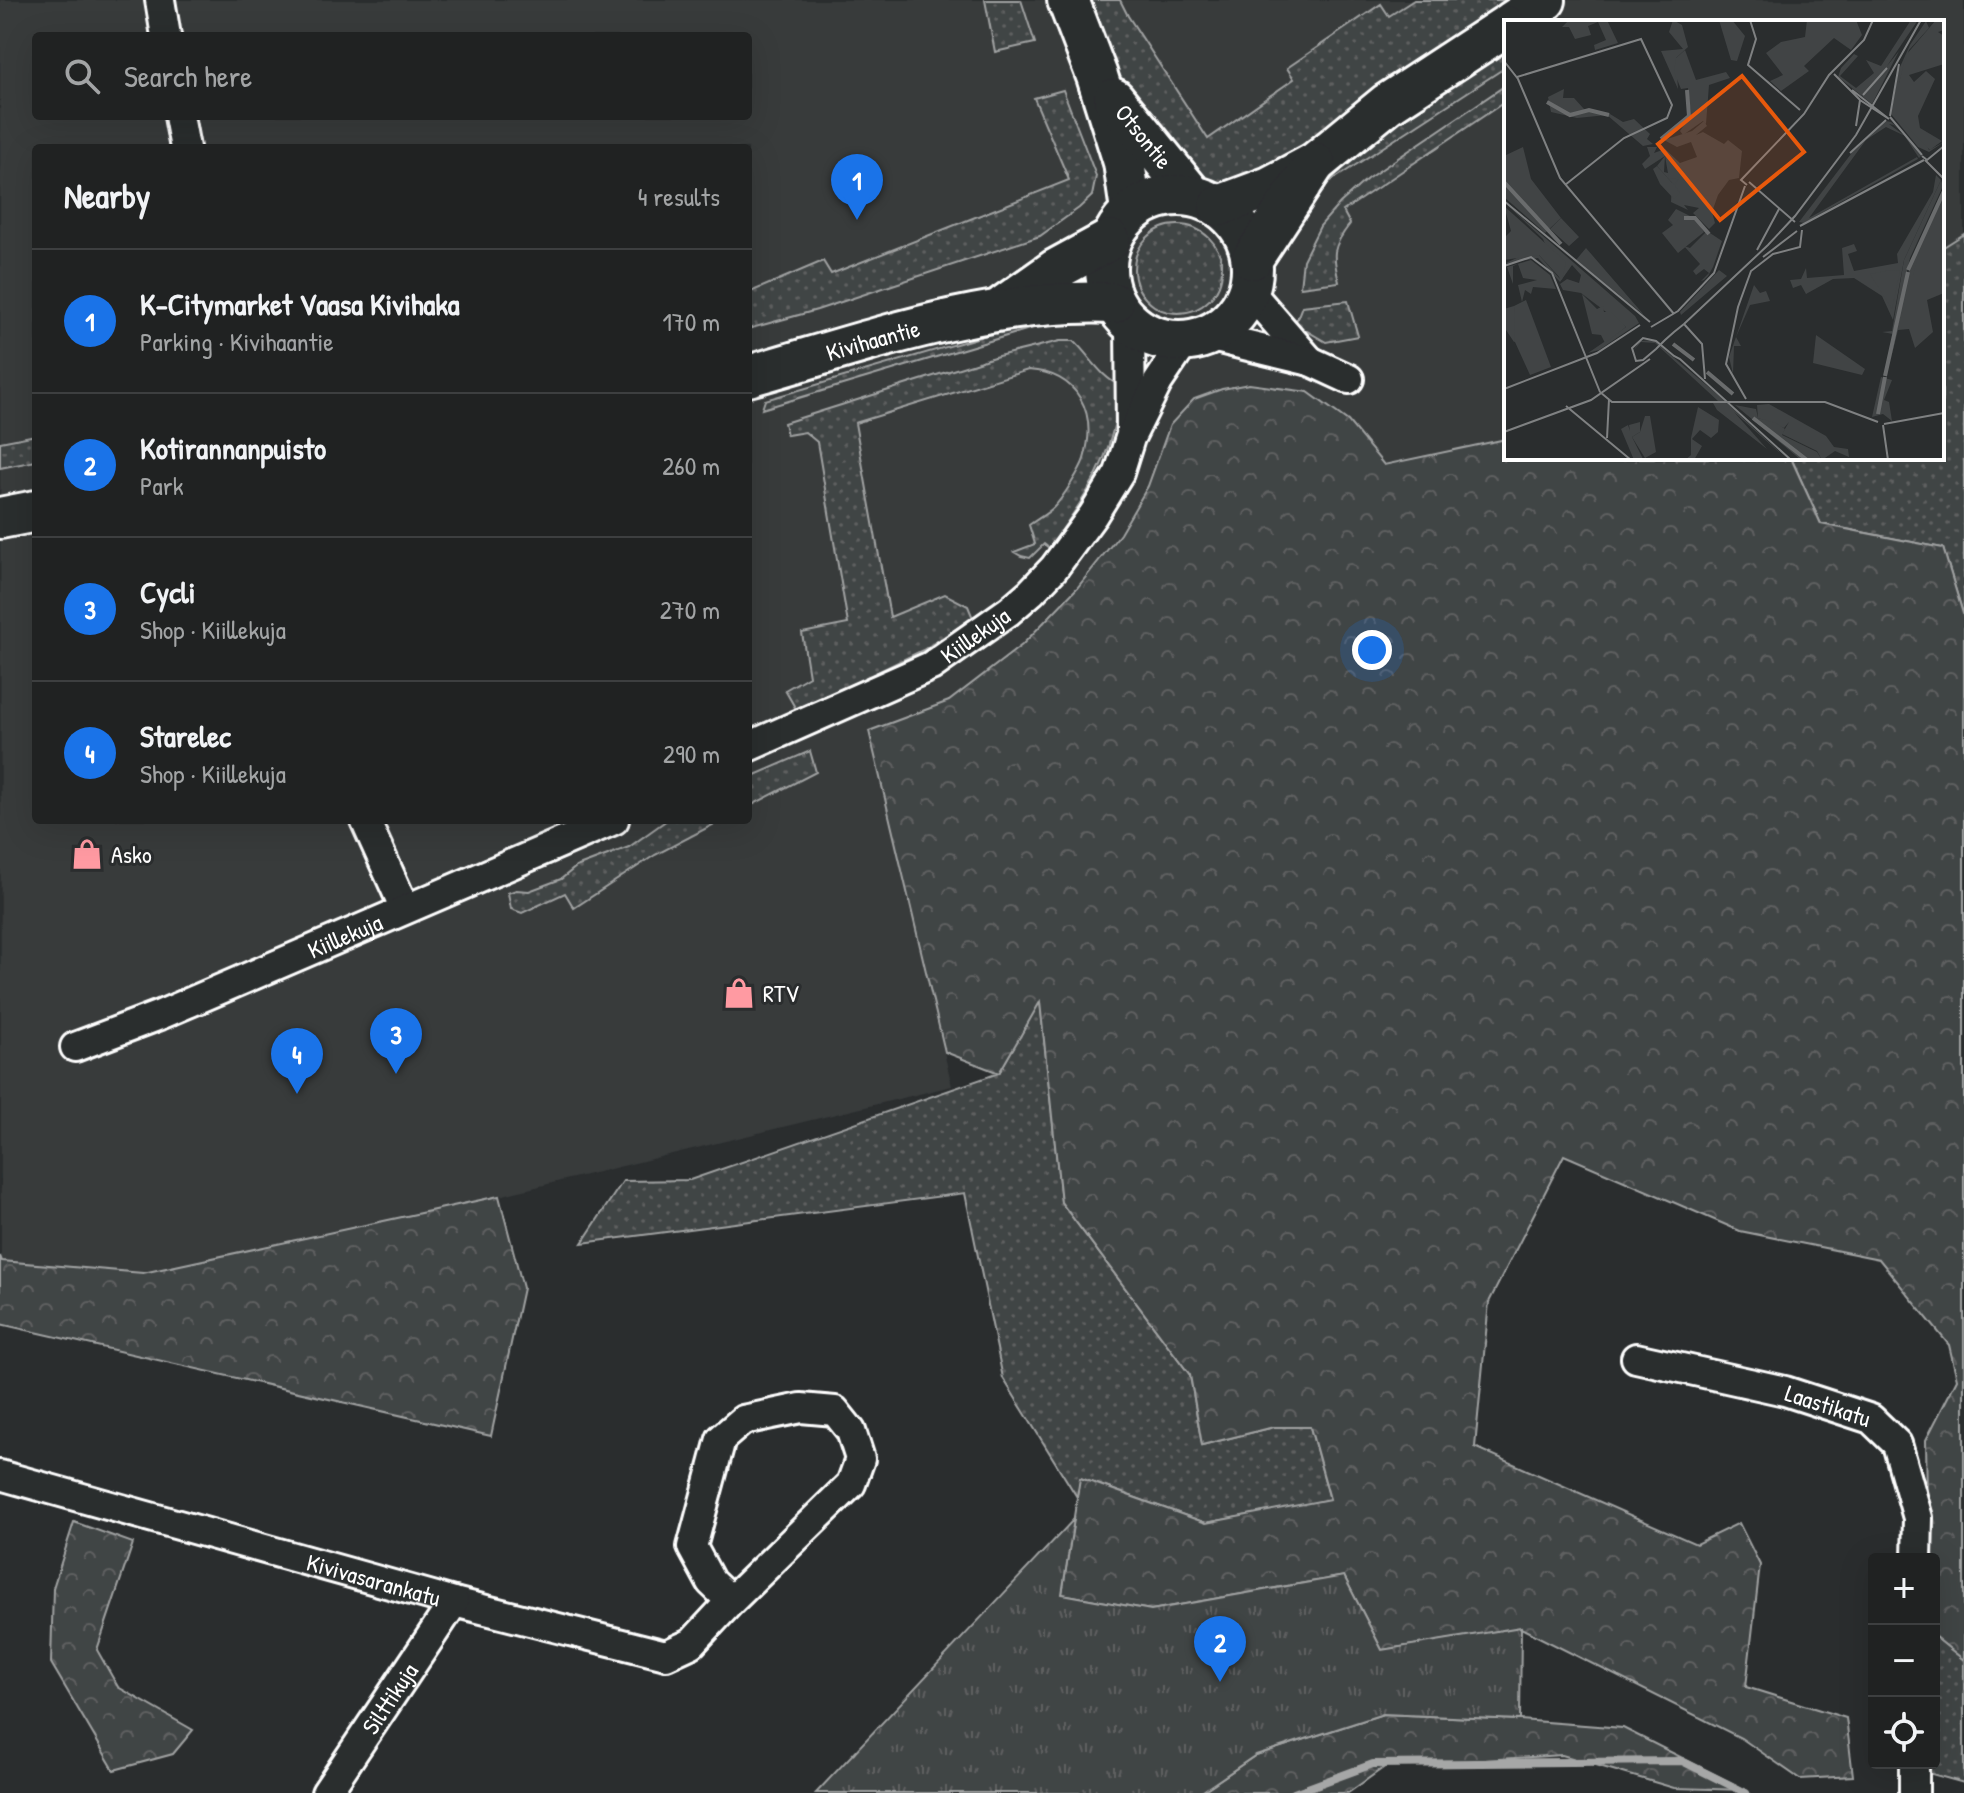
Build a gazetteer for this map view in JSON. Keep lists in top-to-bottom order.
{
  "streets": {
    "main road": ["Otsontie", "Kivihaantie"],
    "street": [
      "Kiillekuja",
      "Laastikatu",
      "Kivivasarankatu",
      "Silttikuja"
    ]
  },
  "crossings": [
    ["Otsontie", "Kivihaantie"],
    ["Otsontie", "Kiillekuja"],
    ["Kivihaantie", "Kiillekuja"],
    ["Kivivasarankatu", "Silttikuja"]
  ],
  "places": {
    "shop": ["Asko", "RTV"]
  },
  "page": {
    "search": "Search here",
    "heading": ["Nearby", "4 results"],
    "pins": [
      "1",
      "3",
      "4",
      "2"
    ],
    "list": [
      {
        "mark": "1",
        "name": "K-Citymarket Vaasa Kivihaka",
        "note": "Parking · Kivihaantie",
        "value": "170 m"
      },
      {
        "mark": "2",
        "name": "Kotirannanpuisto",
        "note": "Park",
        "value": "260 m"
      },
      {
        "mark": "3",
        "name": "Cycli",
        "note": "Shop · Kiillekuja",
        "value": "270 m"
      },
      {
        "mark": "4",
        "name": "Starelec",
        "note": "Shop · Kiillekuja",
        "value": "290 m"
      }
    ],
    "map_buttons": ["+", "−"]
  }
}
